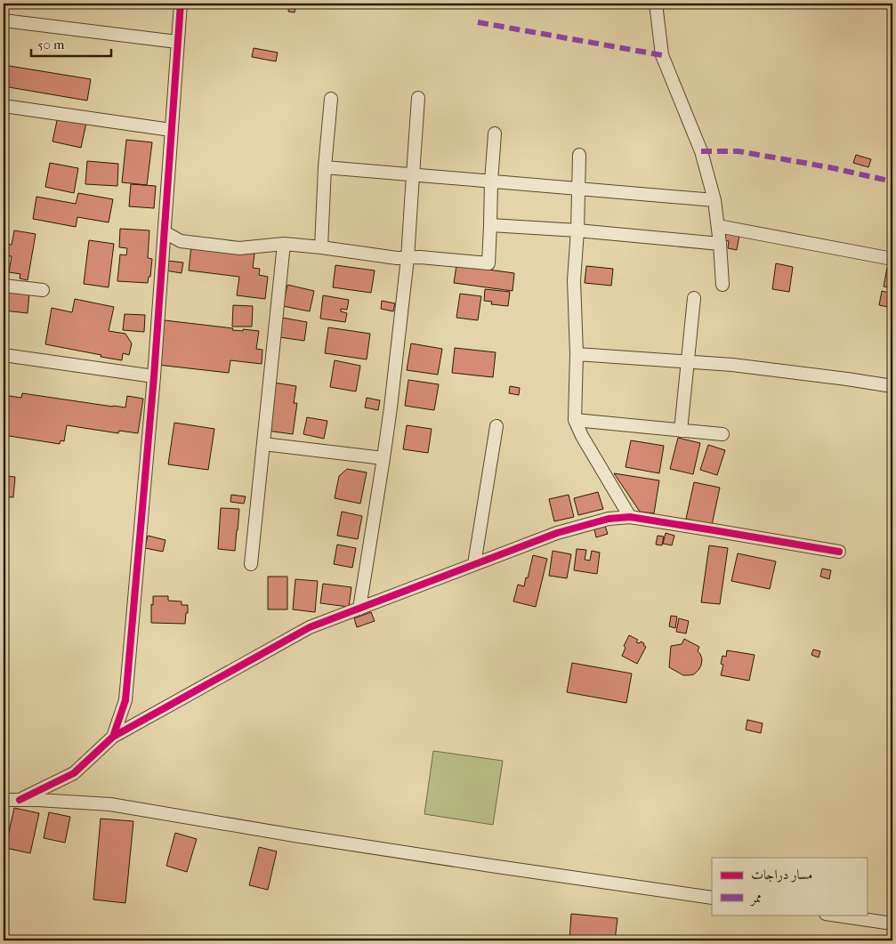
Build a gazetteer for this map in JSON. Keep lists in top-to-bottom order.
{
  "legend": ["مسار دراجات", "ممر"],
  "scale_bar": "50 m"
}
